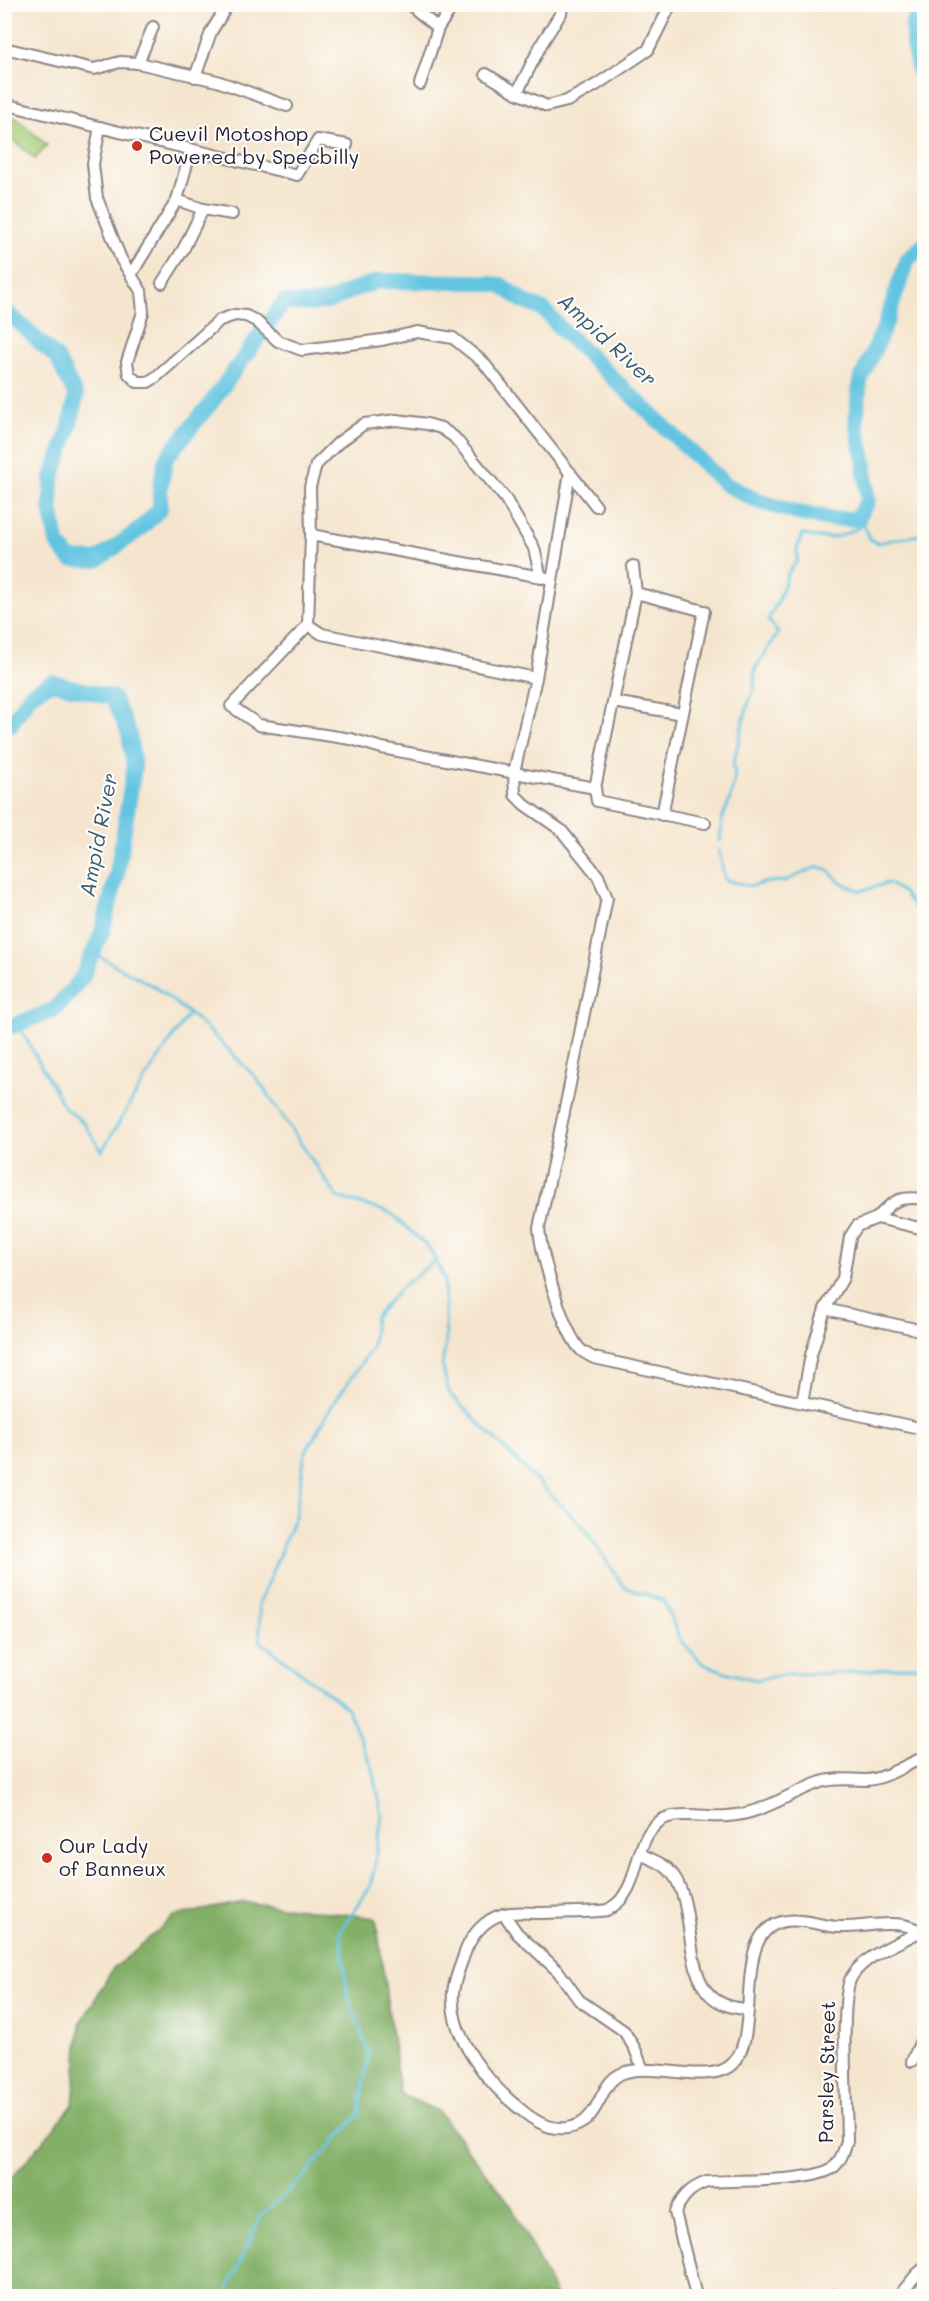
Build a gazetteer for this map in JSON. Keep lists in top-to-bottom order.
{
  "streets": {
    "street": ["Parsley Street"]
  },
  "water": ["Ampid River"],
  "places": ["Cuevil Motoshop Powered by Specbilly", "Our Lady of Banneux"]
}
